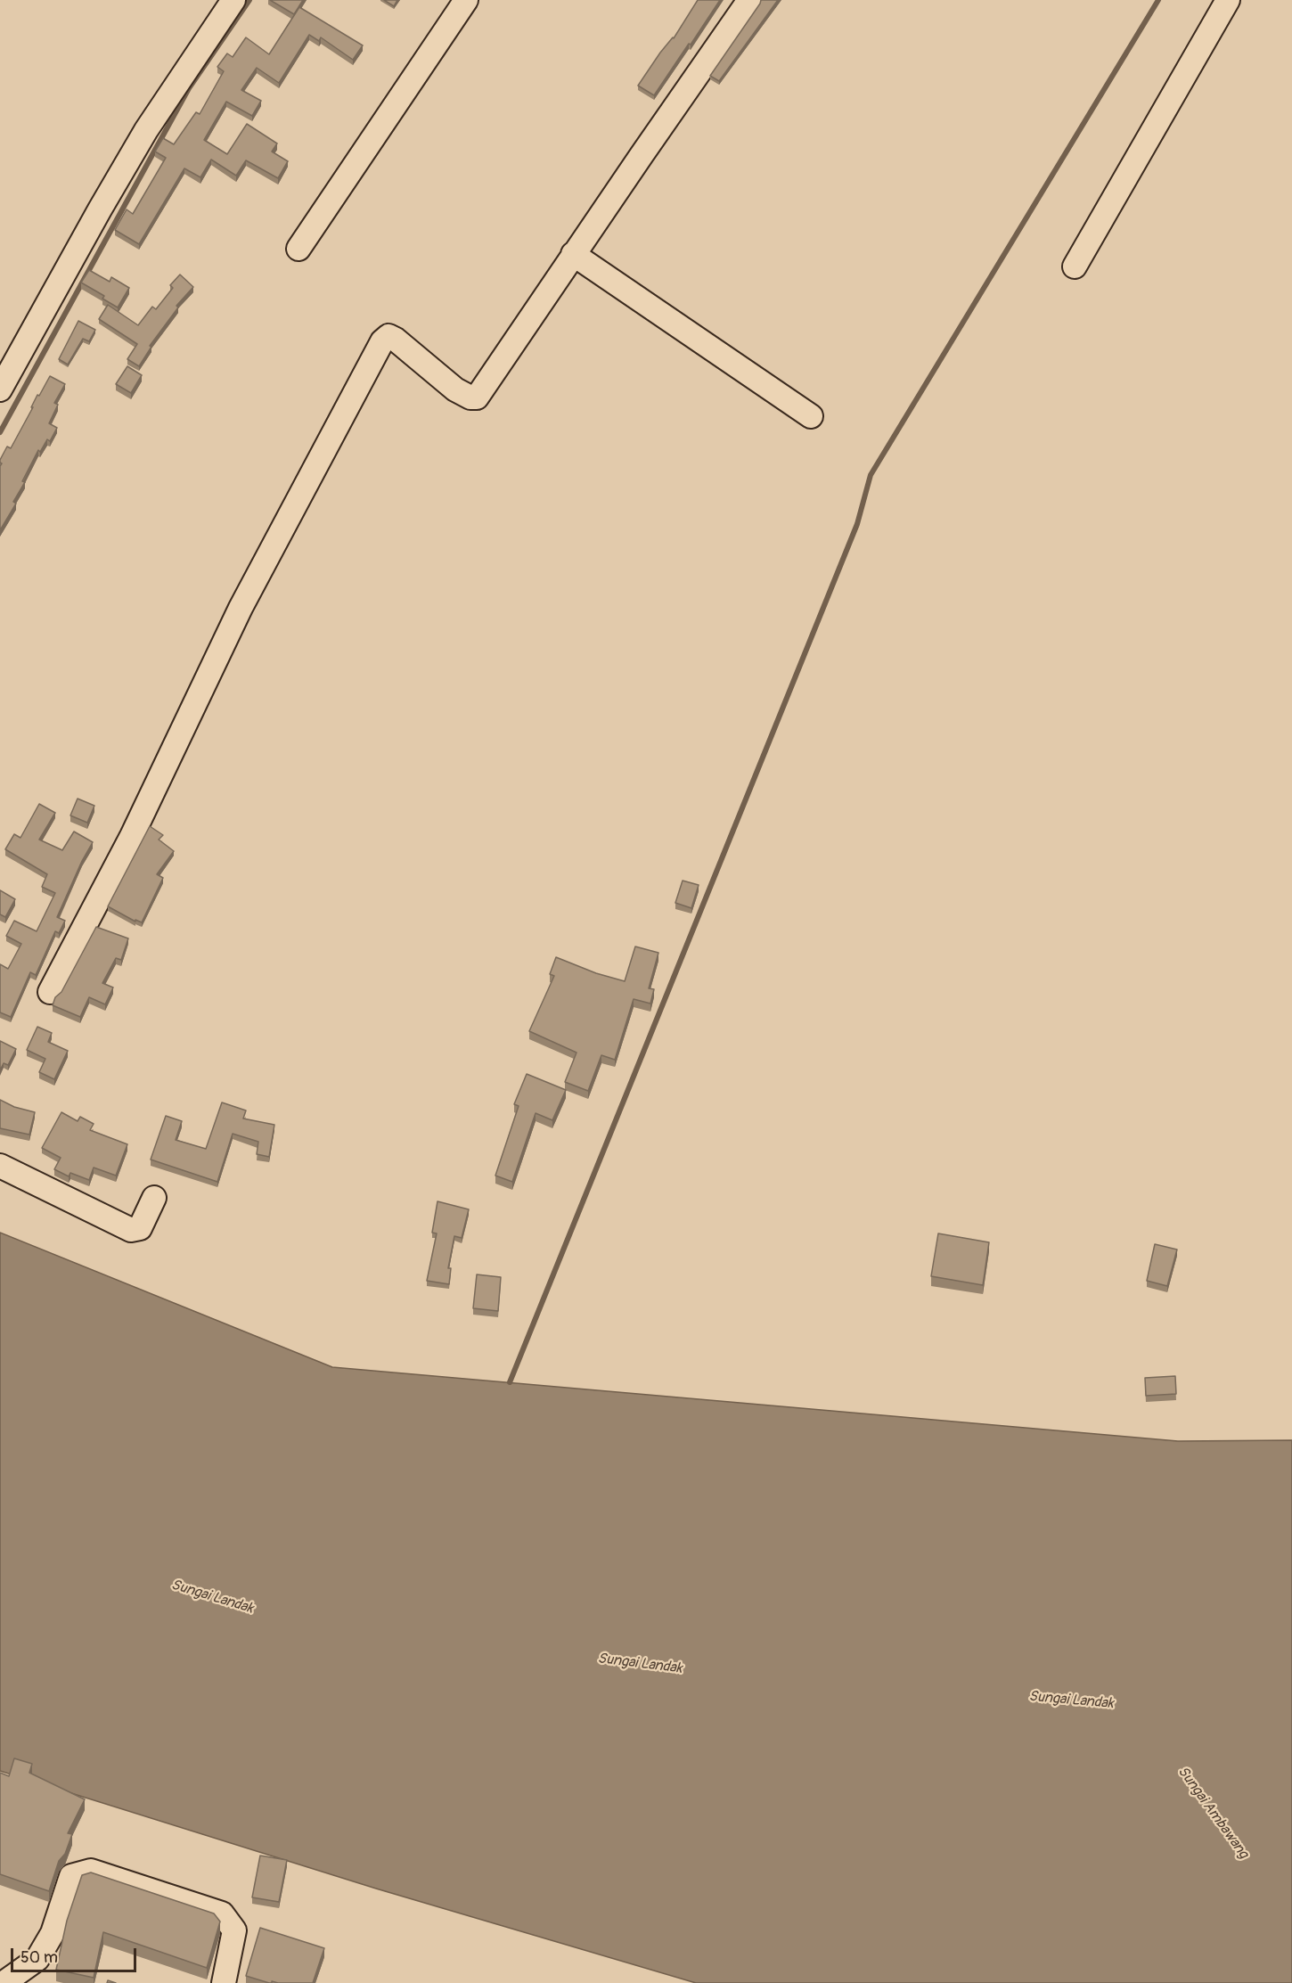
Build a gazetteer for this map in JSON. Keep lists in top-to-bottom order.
{
  "water": ["Sungai Landak", "Sungai Ambawang"],
  "scale_bar": "50 m"
}
